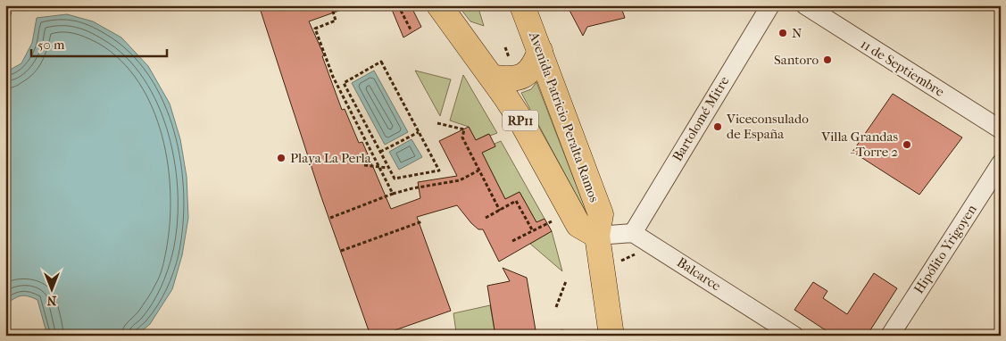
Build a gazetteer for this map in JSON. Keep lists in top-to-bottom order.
{
  "streets": {
    "main road": ["Avenida Patricio Peralta Ramos", "RP11"],
    "street": [
      "11 de Septiembre",
      "Bartolomé Mitre",
      "Hipólito Yrigoyen",
      "Balcarce"
    ]
  },
  "crossings": [
    ["Avenida Patricio Peralta Ramos", "RP11"],
    ["Bartolomé Mitre", "Balcarce"]
  ],
  "places": [
    "N",
    "Santoro",
    "Viceconsulado de España",
    "Villa Grandas - Torre 2",
    "Playa La Perla"
  ],
  "scale_bar": "50 m",
  "north": "bottom"
}
